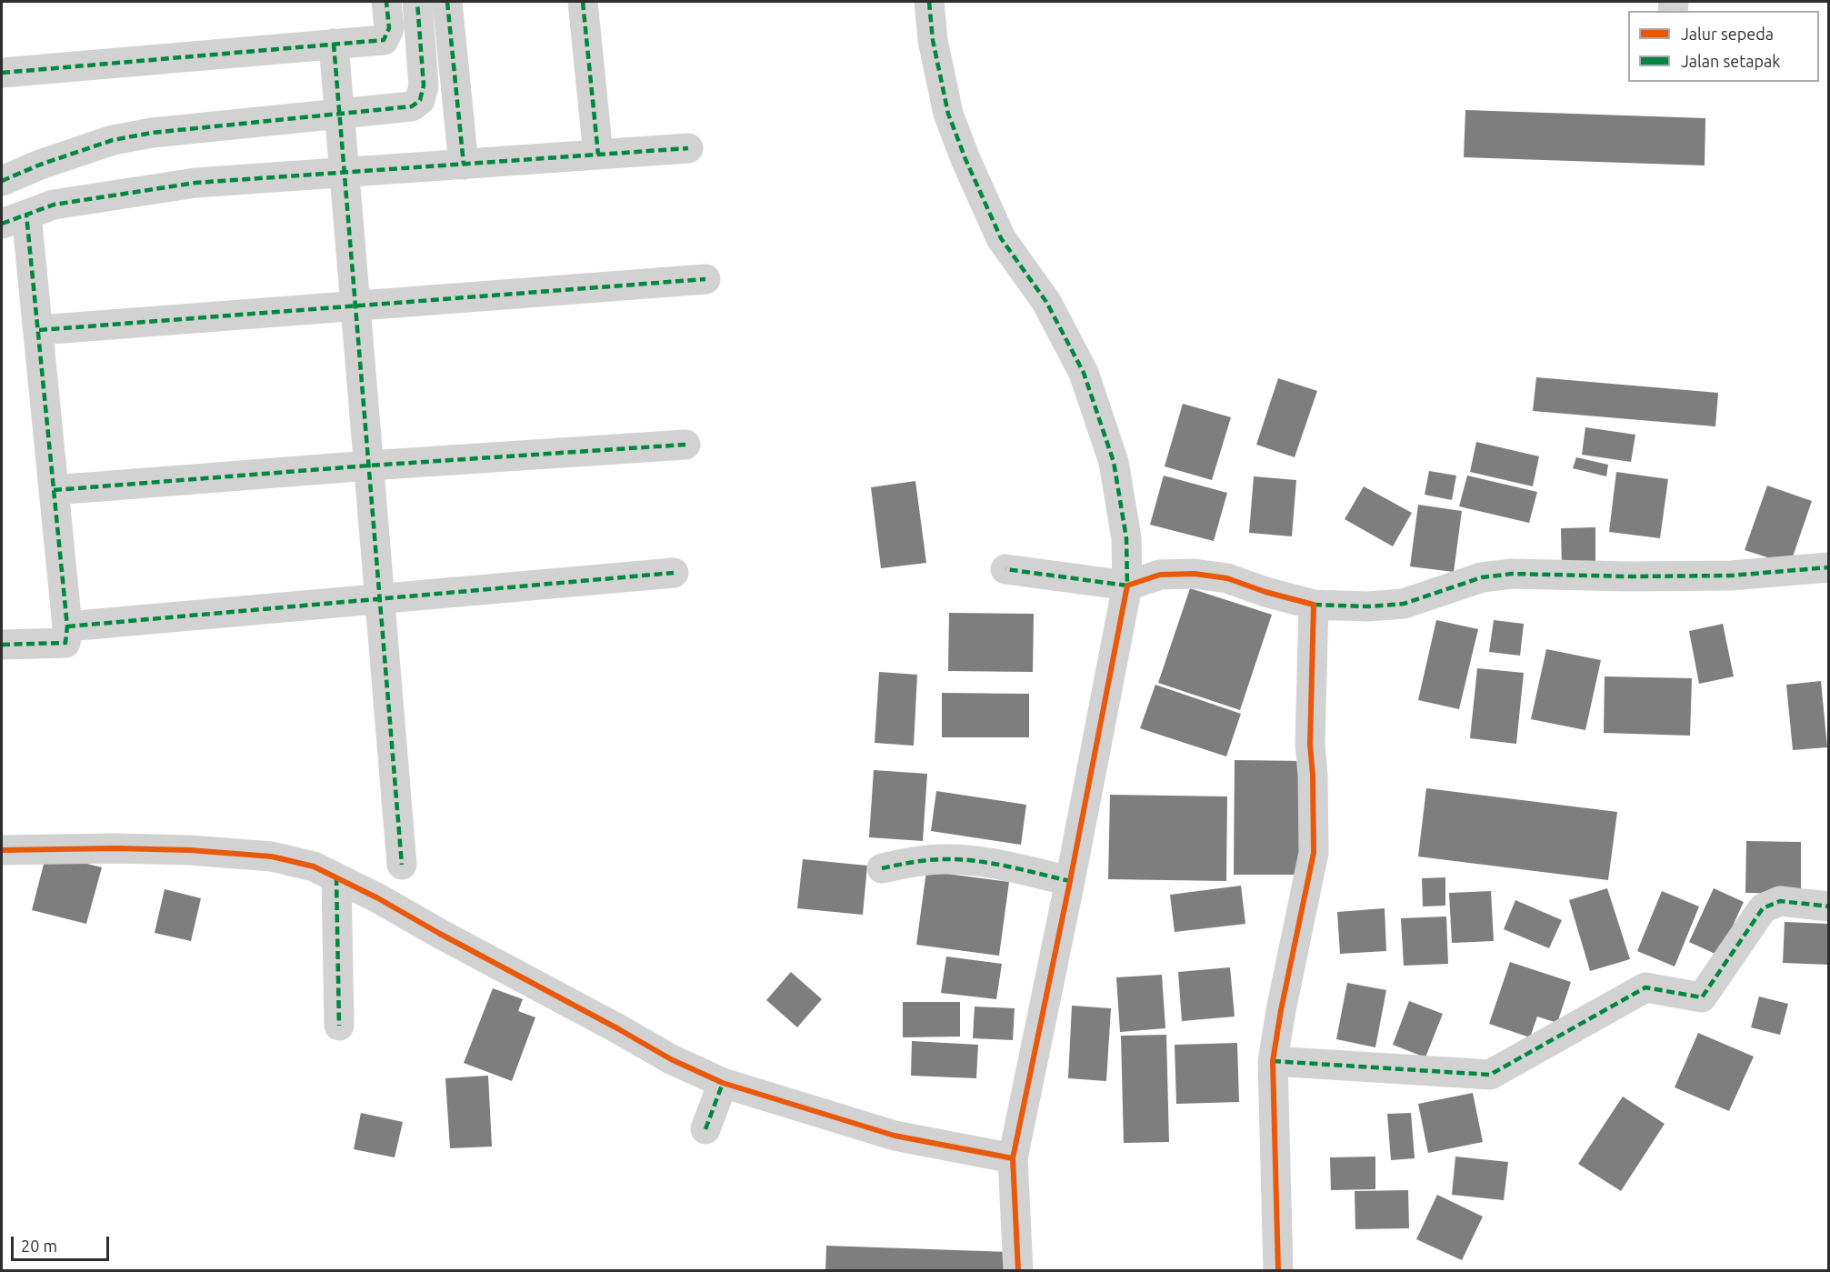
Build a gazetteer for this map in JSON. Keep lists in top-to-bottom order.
{
  "legend": ["Jalur sepeda", "Jalan setapak"],
  "scale_bar": "20 m"
}
